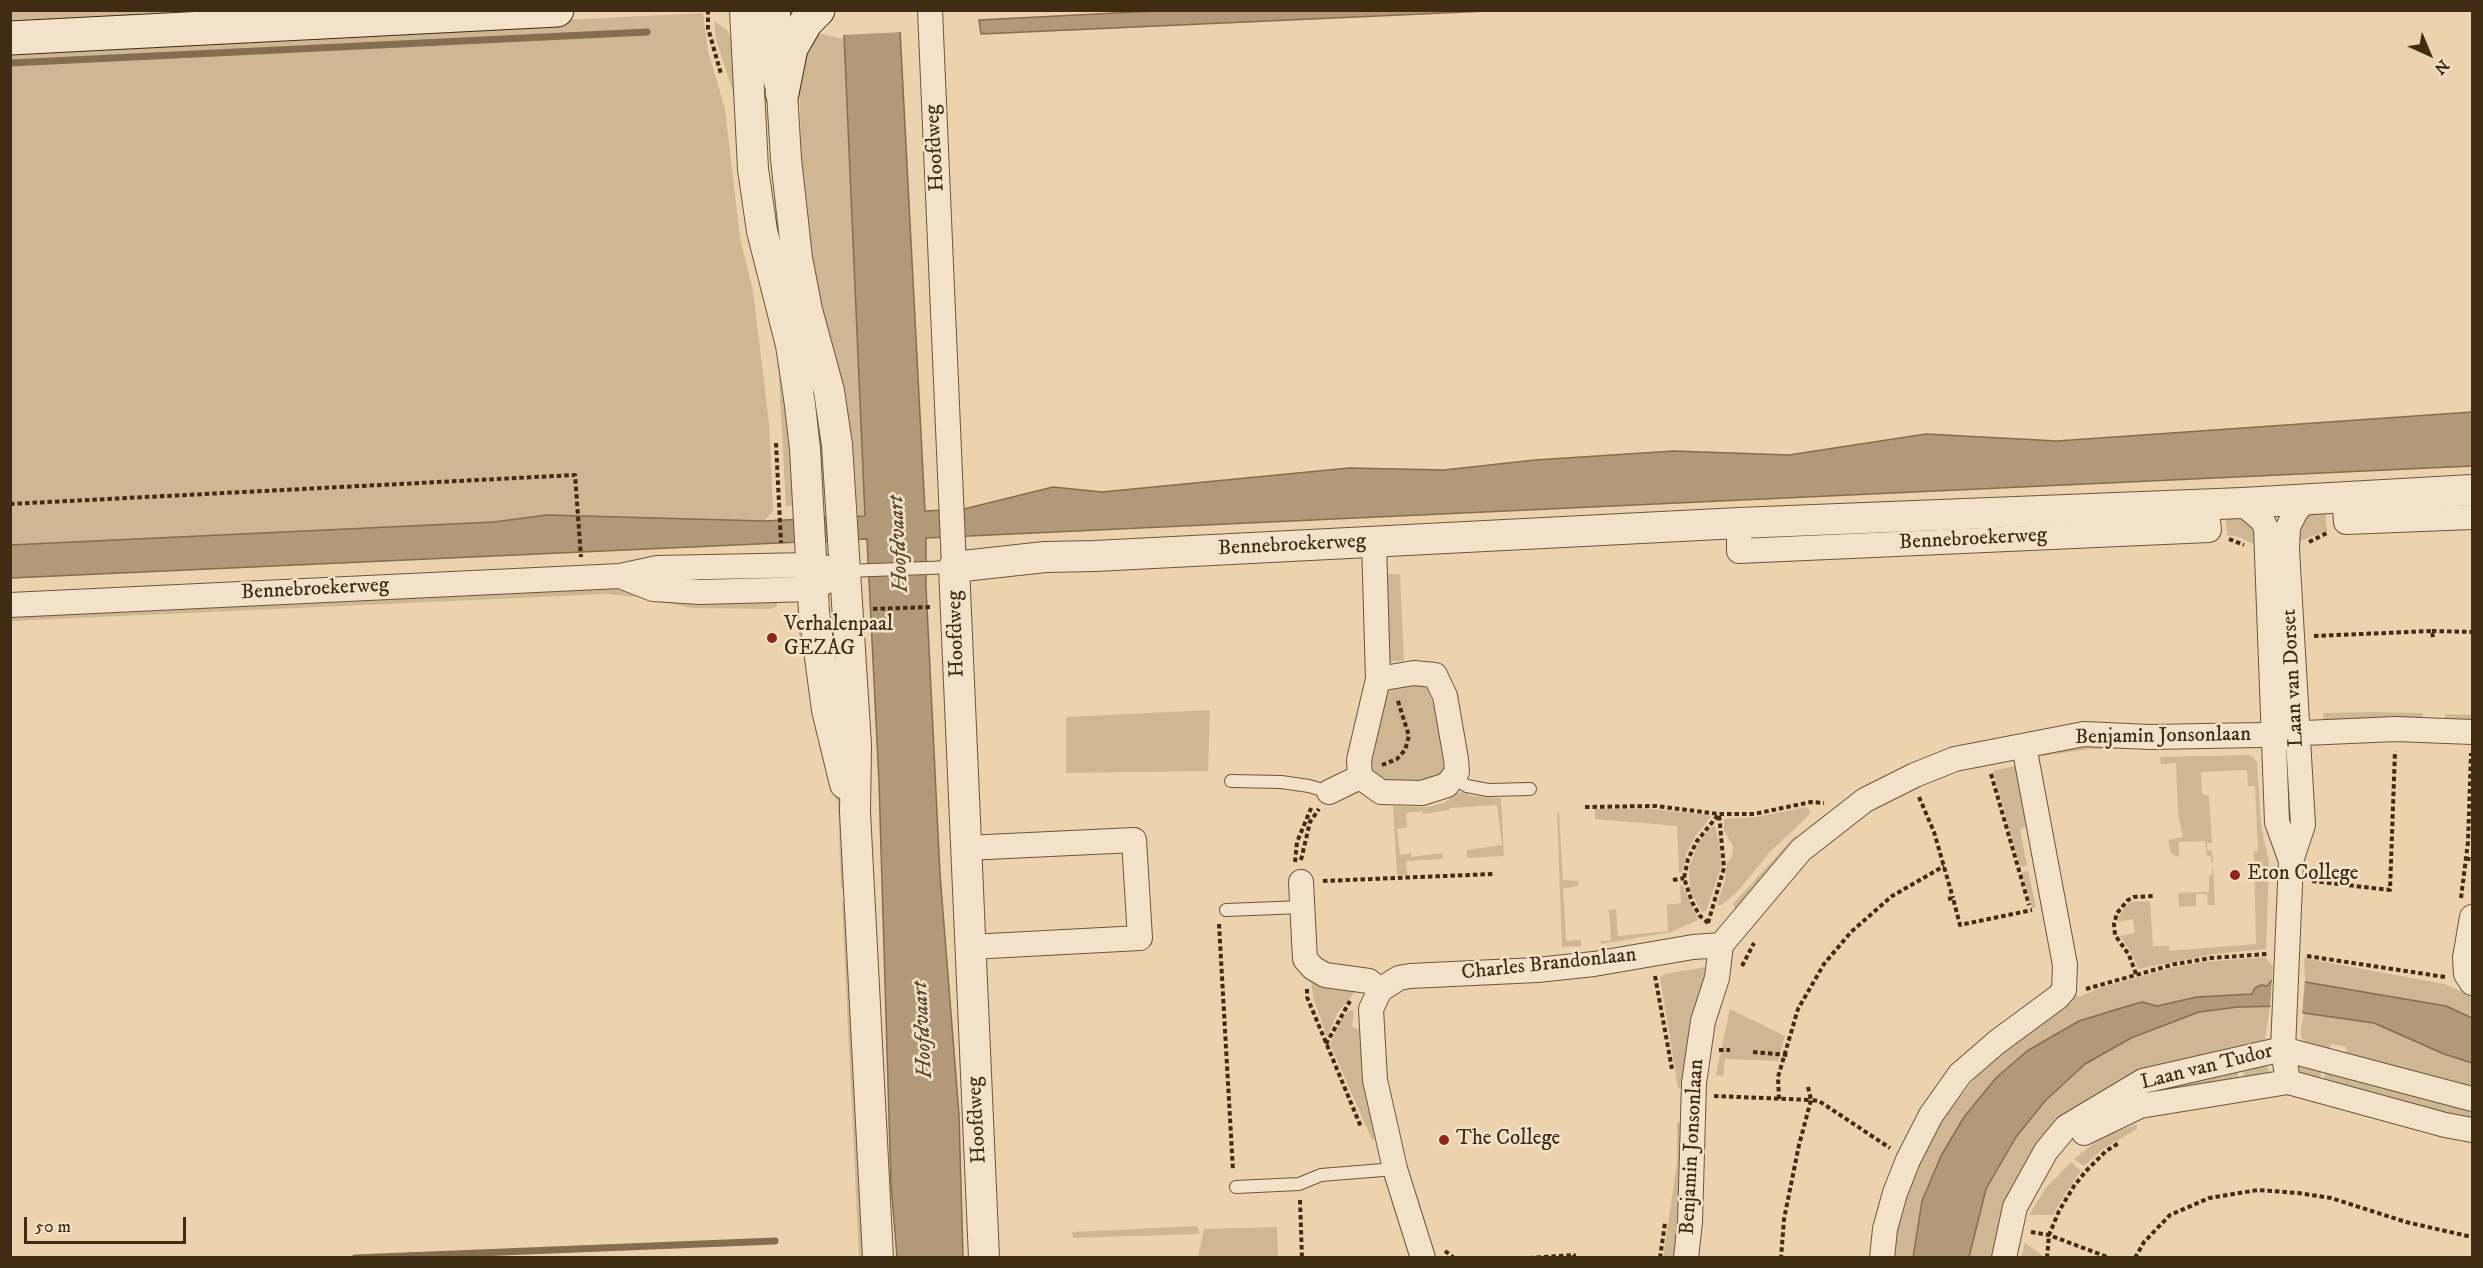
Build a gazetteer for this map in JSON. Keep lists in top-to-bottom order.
{
  "streets": {
    "street": [
      "Hoofdweg",
      "Bennebroekerweg",
      "Laan van Dorset",
      "Benjamin Jonsonlaan",
      "Charles Brandonlaan",
      "Laan van Tudor"
    ]
  },
  "crossings": [
    ["Hoofdweg", "Bennebroekerweg"],
    ["Bennebroekerweg", "Laan van Dorset"],
    ["Laan van Dorset", "Benjamin Jonsonlaan"],
    ["Laan van Dorset", "Laan van Tudor"],
    ["Benjamin Jonsonlaan", "Charles Brandonlaan"]
  ],
  "water": ["Hoofdvaart"],
  "places": ["Verhalenpaal GEZAG", "Eton College", "The College"],
  "scale_bar": "50 m",
  "north": "bottom right"
}
